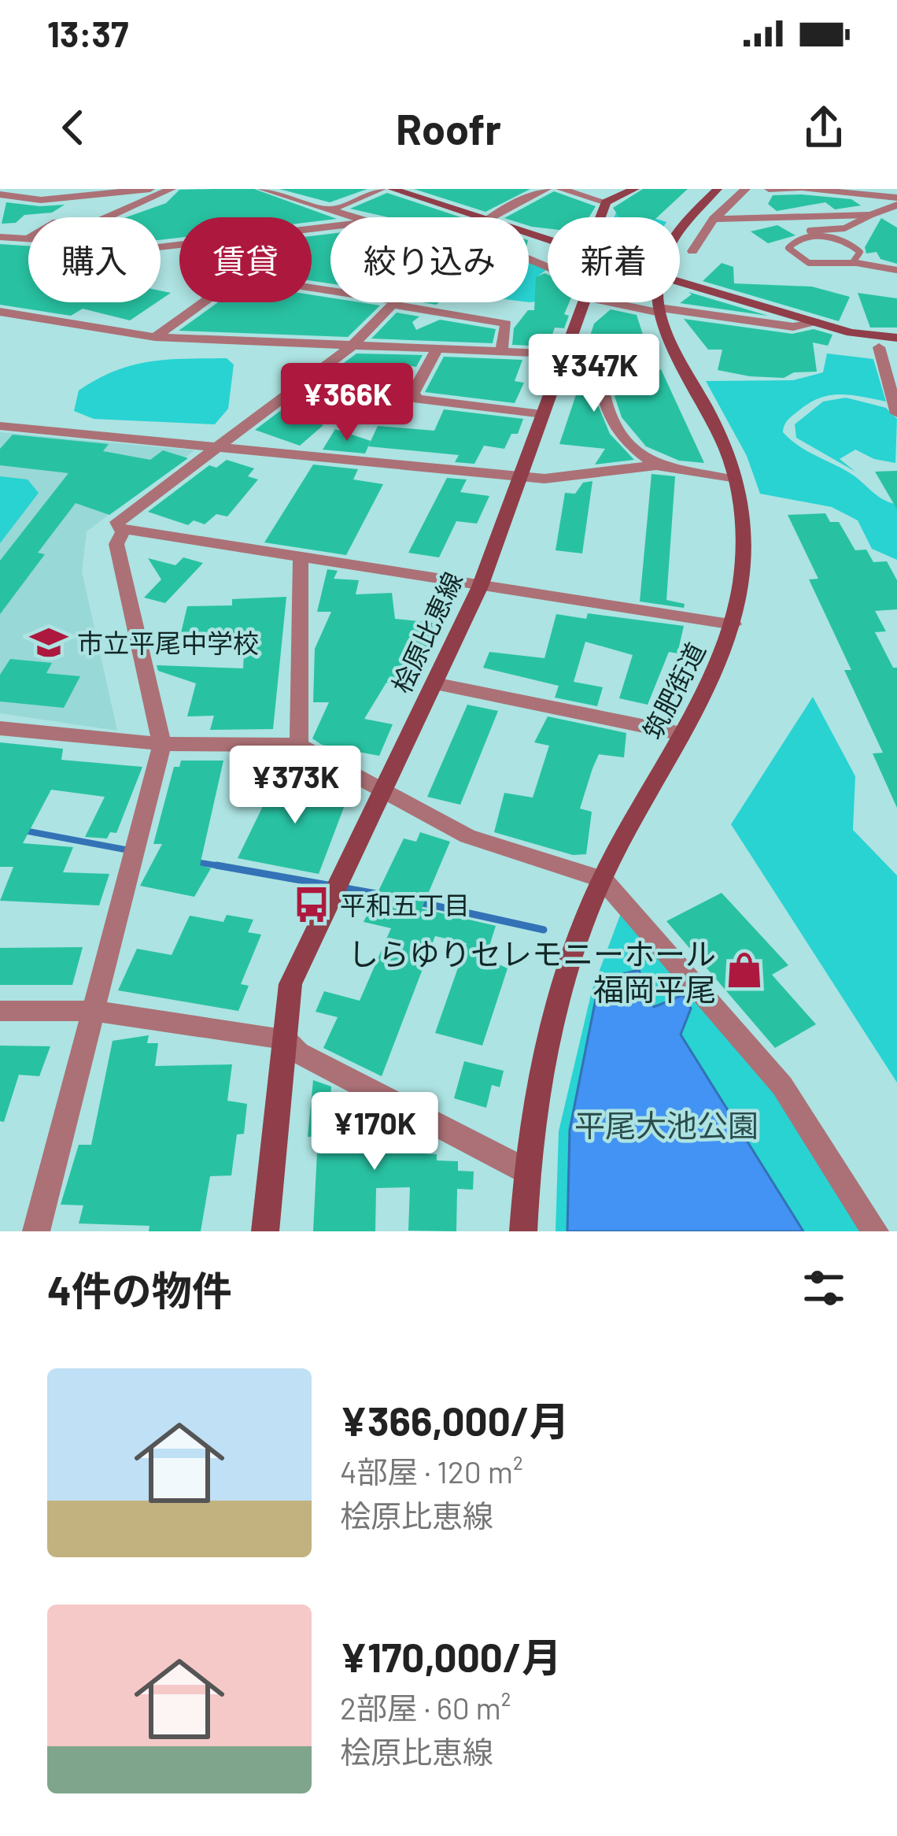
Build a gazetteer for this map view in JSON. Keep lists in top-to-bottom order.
{
  "streets": {
    "street": ["桧原比恵線", "筑肥街道"]
  },
  "parks": ["平尾大池公園"],
  "places": {
    "school or university": ["市立平尾中学校"],
    "bus stop": ["平和五丁目"],
    "shop": ["しらゆりセレモニーホール 福岡平尾"]
  },
  "page": {
    "status": "13:37",
    "header": "Roofr",
    "chip": [
      "購入",
      "賃貸",
      "絞り込み",
      "新着"
    ],
    "price": [
      "¥347K",
      "¥366K",
      "¥373K",
      "¥170K"
    ],
    "heading": "4件の物件",
    "list": [
      {
        "name": "¥366,000/月",
        "note": "4部屋 · 120 m² · 桧原比恵線"
      },
      {
        "name": "¥170,000/月",
        "note": "2部屋 · 60 m² · 桧原比恵線"
      }
    ]
  }
}
